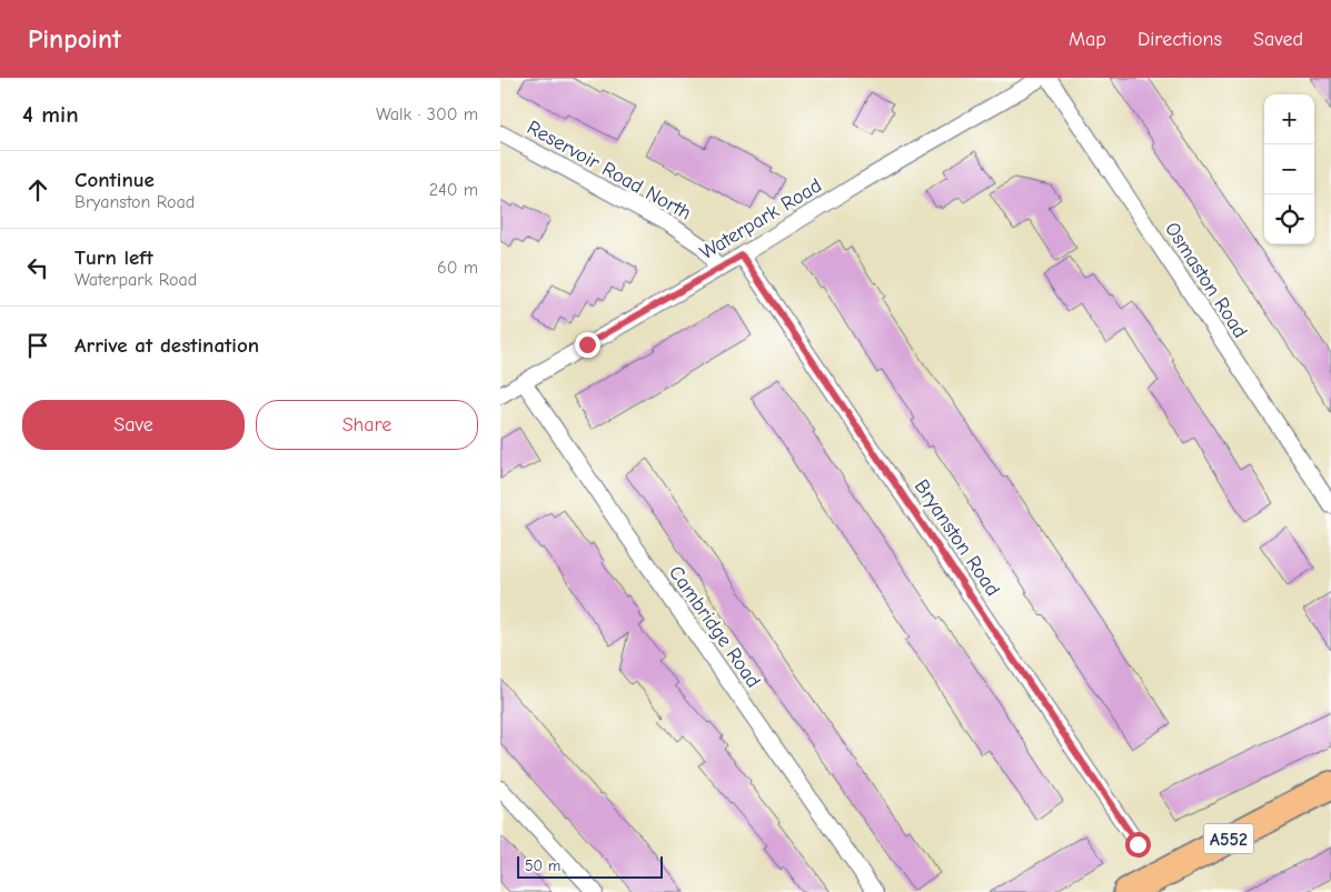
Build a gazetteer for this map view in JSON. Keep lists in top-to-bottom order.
{
  "streets": {
    "highway": ["A552"],
    "street": [
      "Reservoir Road North",
      "Waterpark Road",
      "Osmaston Road",
      "Bryanston Road",
      "Cambridge Road"
    ]
  },
  "crossings": [
    ["Reservoir Road North", "Waterpark Road"],
    ["Waterpark Road", "Bryanston Road"],
    ["Waterpark Road", "Cambridge Road"]
  ],
  "scale_bar": "50 m",
  "page": {
    "header": "Pinpoint",
    "nav": ["Map", "Directions", "Saved"],
    "heading": ["4 min", "Walk · 300 m"],
    "map_buttons": ["+", "−"],
    "list": [
      ["Continue", "Bryanston Road", "240 m"],
      ["Turn left", "Waterpark Road", "60 m"],
      "Arrive at destination"
    ],
    "buttons": ["Save", "Share"],
    "scale": "50 m"
  }
}
